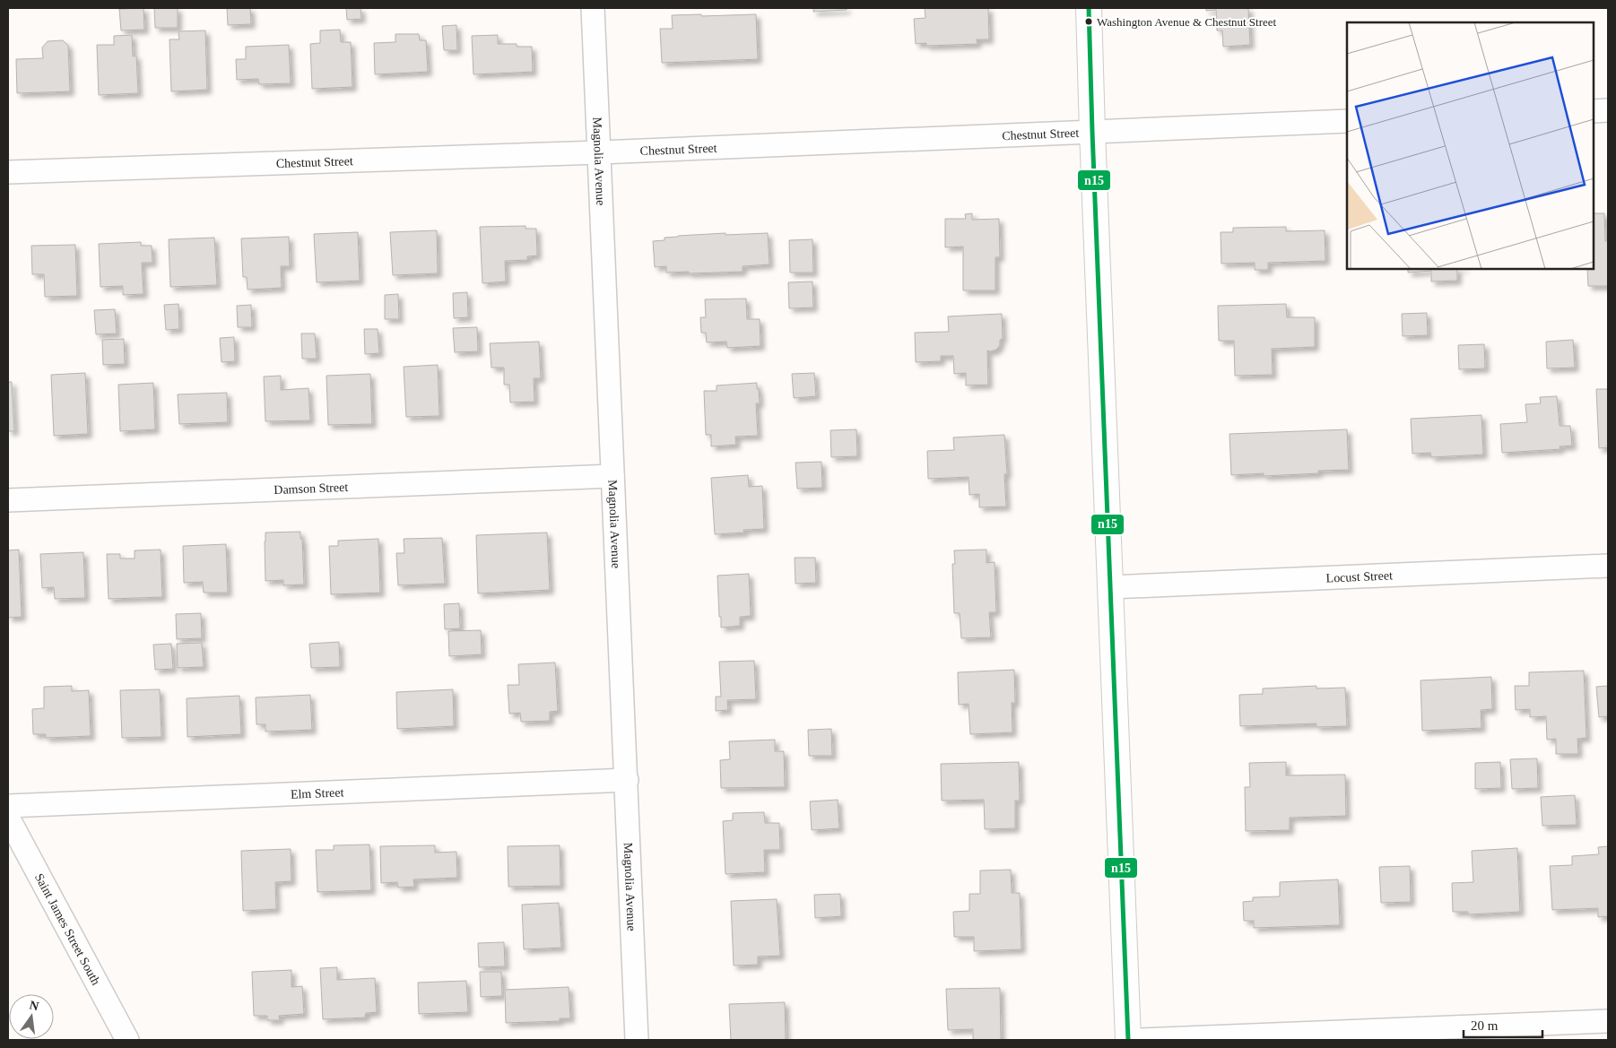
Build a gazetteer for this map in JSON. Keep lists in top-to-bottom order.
{
  "streets": {
    "street": [
      "Chestnut Street",
      "Magnolia Avenue",
      "Damson Street",
      "Locust Street",
      "Elm Street",
      "Saint James Street South"
    ]
  },
  "crossings": [
    ["Chestnut Street", "Magnolia Avenue"],
    ["Magnolia Avenue", "Damson Street"],
    ["Magnolia Avenue", "Elm Street"]
  ],
  "places": ["Washington Avenue & Chestnut Street"],
  "lines": ["transit line n15"],
  "scale_bar": "20 m",
  "north": "top"
}
